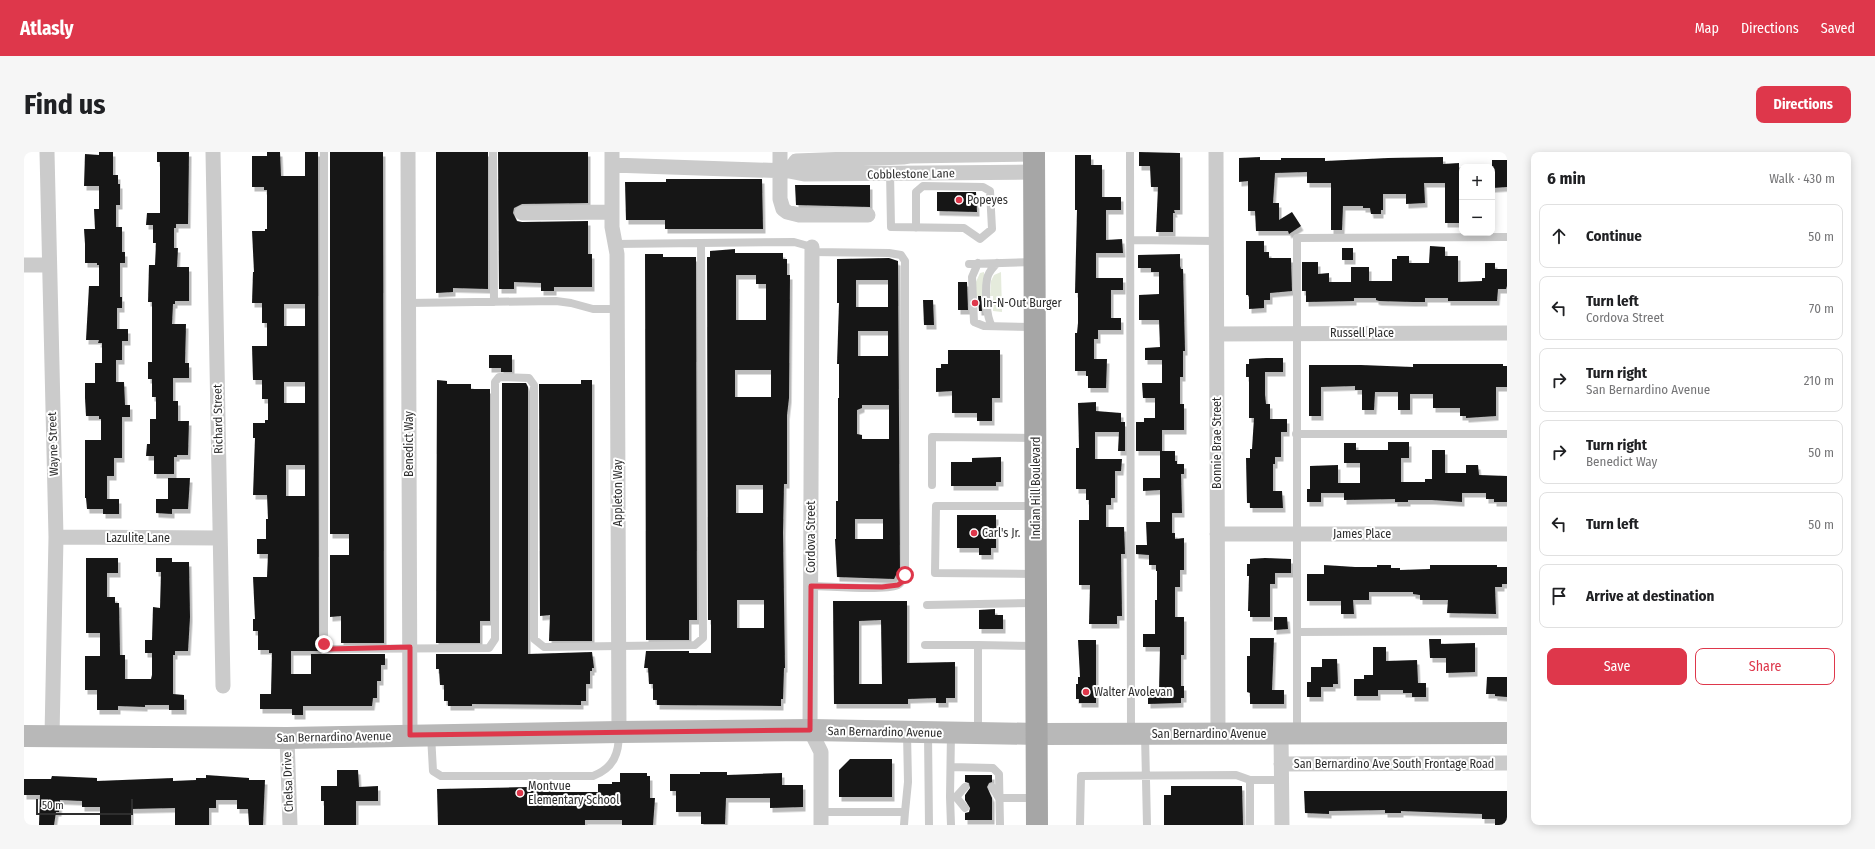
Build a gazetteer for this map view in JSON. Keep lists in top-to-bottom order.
{
  "streets": {
    "main road": ["Indian Hill Boulevard", "San Bernardino Avenue"],
    "street": [
      "Cobblestone Lane",
      "Russell Place",
      "Richard Street",
      "Bonnie Brae Street",
      "Wayne Street",
      "Benedict Way",
      "Appleton Way",
      "James Place",
      "Cordova Street",
      "Lazulite Lane",
      "San Bernardino Ave South Frontage Road",
      "Chelsa Drive"
    ]
  },
  "crossings": [
    ["Cobblestone Lane", "Indian Hill Boulevard"],
    ["Cobblestone Lane", "Appleton Way"],
    ["Russell Place", "Bonnie Brae Street"],
    ["Richard Street", "Lazulite Lane"],
    ["Bonnie Brae Street", "James Place"],
    ["Bonnie Brae Street", "San Bernardino Avenue"],
    ["Wayne Street", "Lazulite Lane"],
    ["Wayne Street", "San Bernardino Avenue"],
    ["Benedict Way", "San Bernardino Avenue"],
    ["Indian Hill Boulevard", "San Bernardino Avenue"],
    ["Appleton Way", "San Bernardino Avenue"],
    ["Cordova Street", "San Bernardino Avenue"],
    ["San Bernardino Avenue", "Chelsa Drive"]
  ],
  "places": [
    "Popeyes",
    "In-N-Out Burger",
    "Carl's Jr.",
    "Walter Avolevan",
    "Montvue Elementary School"
  ],
  "scale_bar": "50 m",
  "page": {
    "header": "Atlasly",
    "nav": ["Map", "Directions", "Saved"],
    "buttons": [
      "Directions",
      ["Save", "Share"]
    ],
    "title": "Find us",
    "heading": ["6 min", "Walk · 430 m"],
    "map_buttons": ["+", "−"],
    "list": [
      ["Continue", "50 m"],
      ["Turn left", "Cordova Street", "70 m"],
      ["Turn right", "San Bernardino Avenue", "210 m"],
      ["Turn right", "Benedict Way", "50 m"],
      ["Turn left", "50 m"],
      "Arrive at destination"
    ],
    "scale": "50 m"
  }
}
